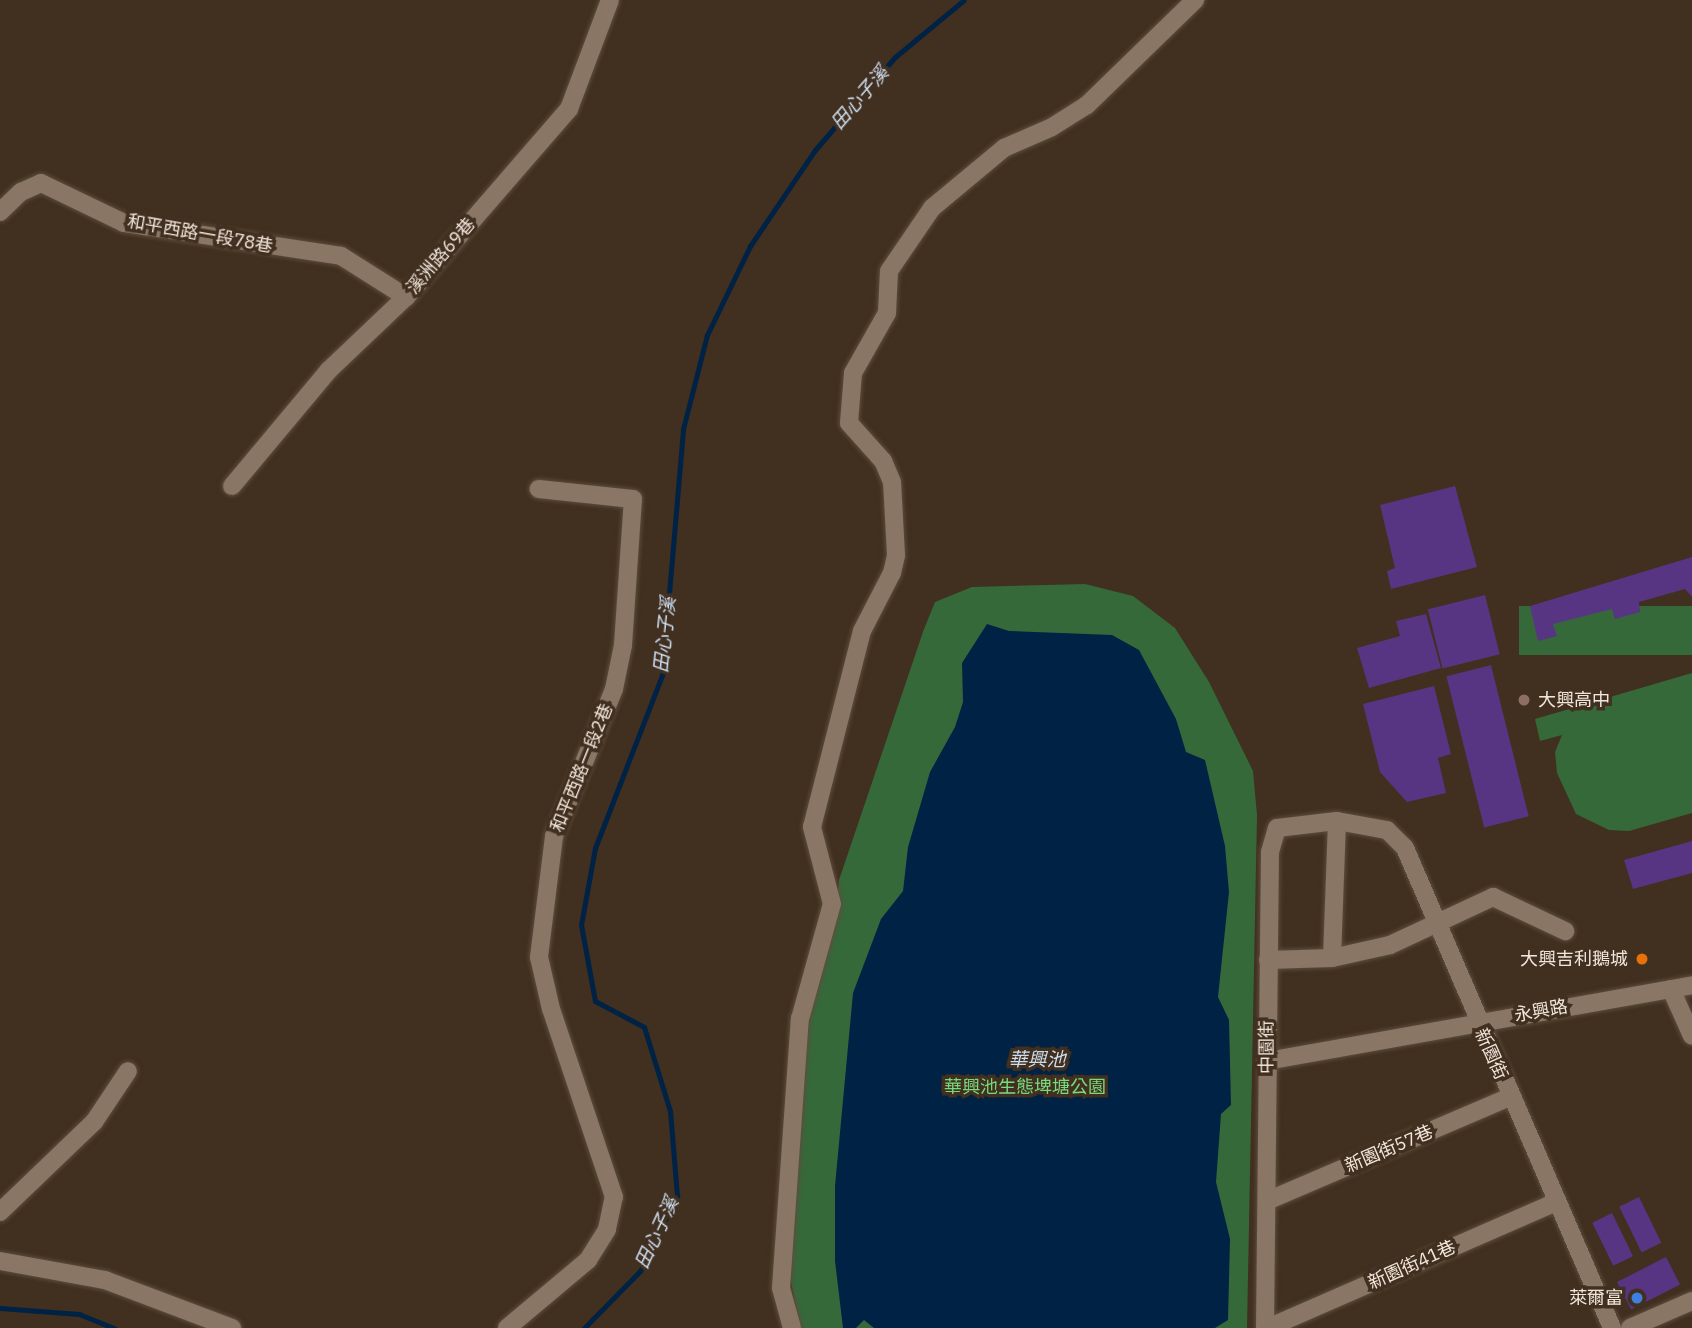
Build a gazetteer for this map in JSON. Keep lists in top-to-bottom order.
{
  "streets": {
    "street": [
      "和平西路一段78巷",
      "溪洲路69巷",
      "和平西路一段2巷",
      "永興路",
      "中園街",
      "新園街",
      "新園街57巷",
      "新園街41巷"
    ]
  },
  "crossings": [
    ["和平西路一段78巷", "溪洲路69巷"],
    ["永興路", "中園街"],
    ["永興路", "新園街"],
    ["中園街", "新園街"],
    ["中園街", "新園街57巷"],
    ["中園街", "新園街41巷"],
    ["新園街", "新園街57巷"],
    ["新園街", "新園街41巷"]
  ],
  "water": ["田心子溪", "華興池"],
  "parks": ["華興池生態埤塘公園"],
  "places": ["大興高中", "大興吉利鵝城", "萊爾富"]
}
